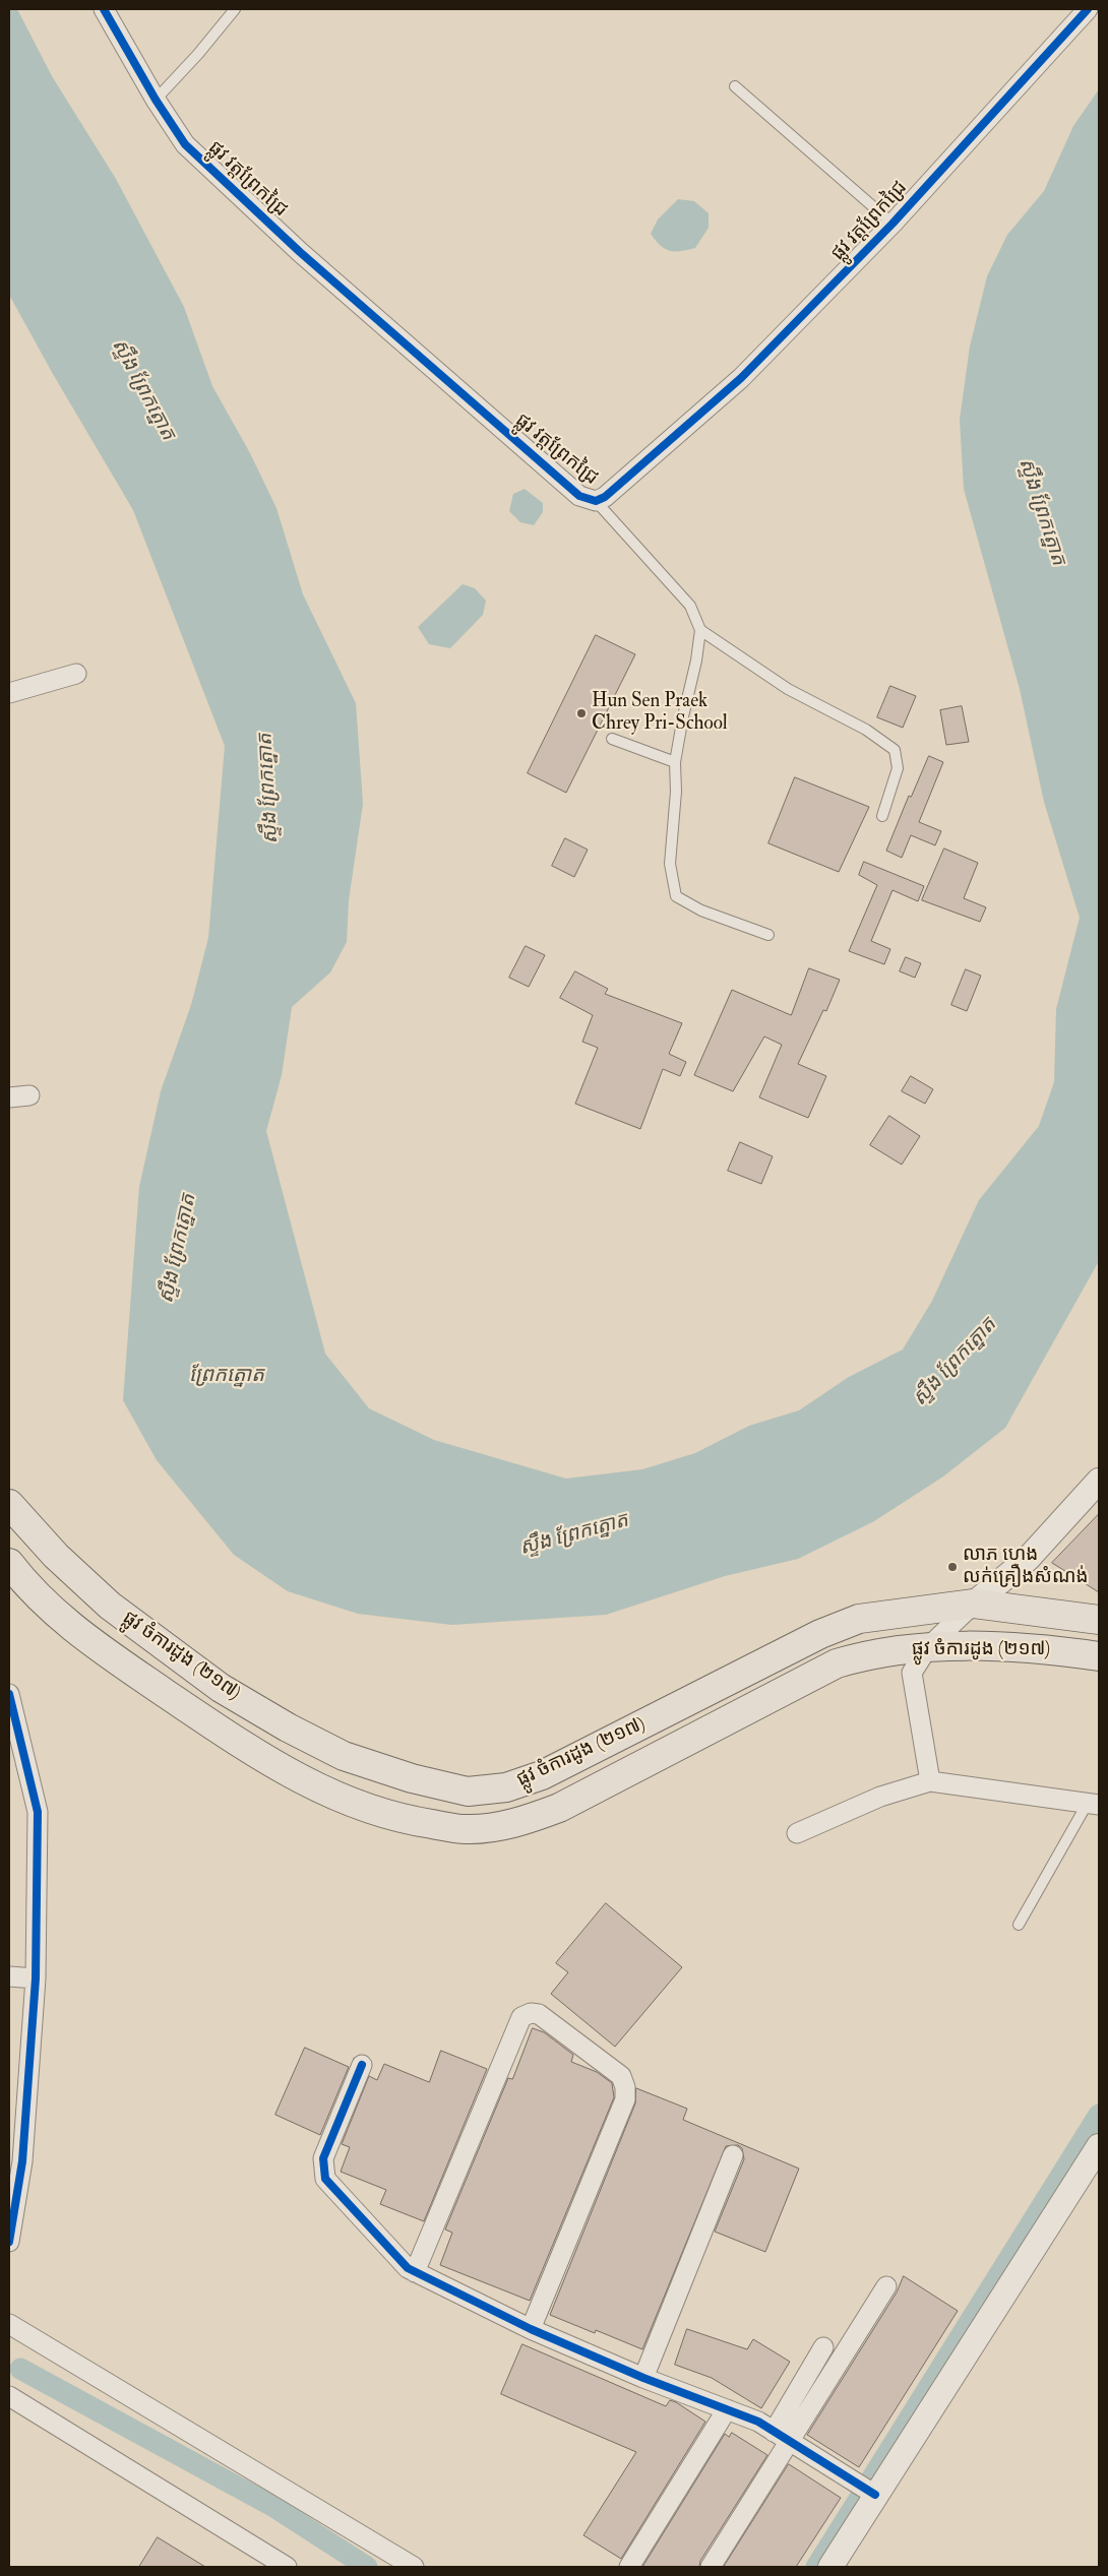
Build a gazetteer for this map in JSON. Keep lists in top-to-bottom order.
{
  "streets": {
    "main road": ["ផ្លូវ ចំការដូង (២១៧)"],
    "street": ["ផ្លូវ វត្តព្រែកជ្រៃ"]
  },
  "water": ["ស្ទឹង ព្រែកត្នោត", "ព្រែកត្នោត"],
  "places": ["Hun Sen Praek Chrey Pri-School", "លាភ ហេង លក់គ្រឿងសំណង់"]
}
